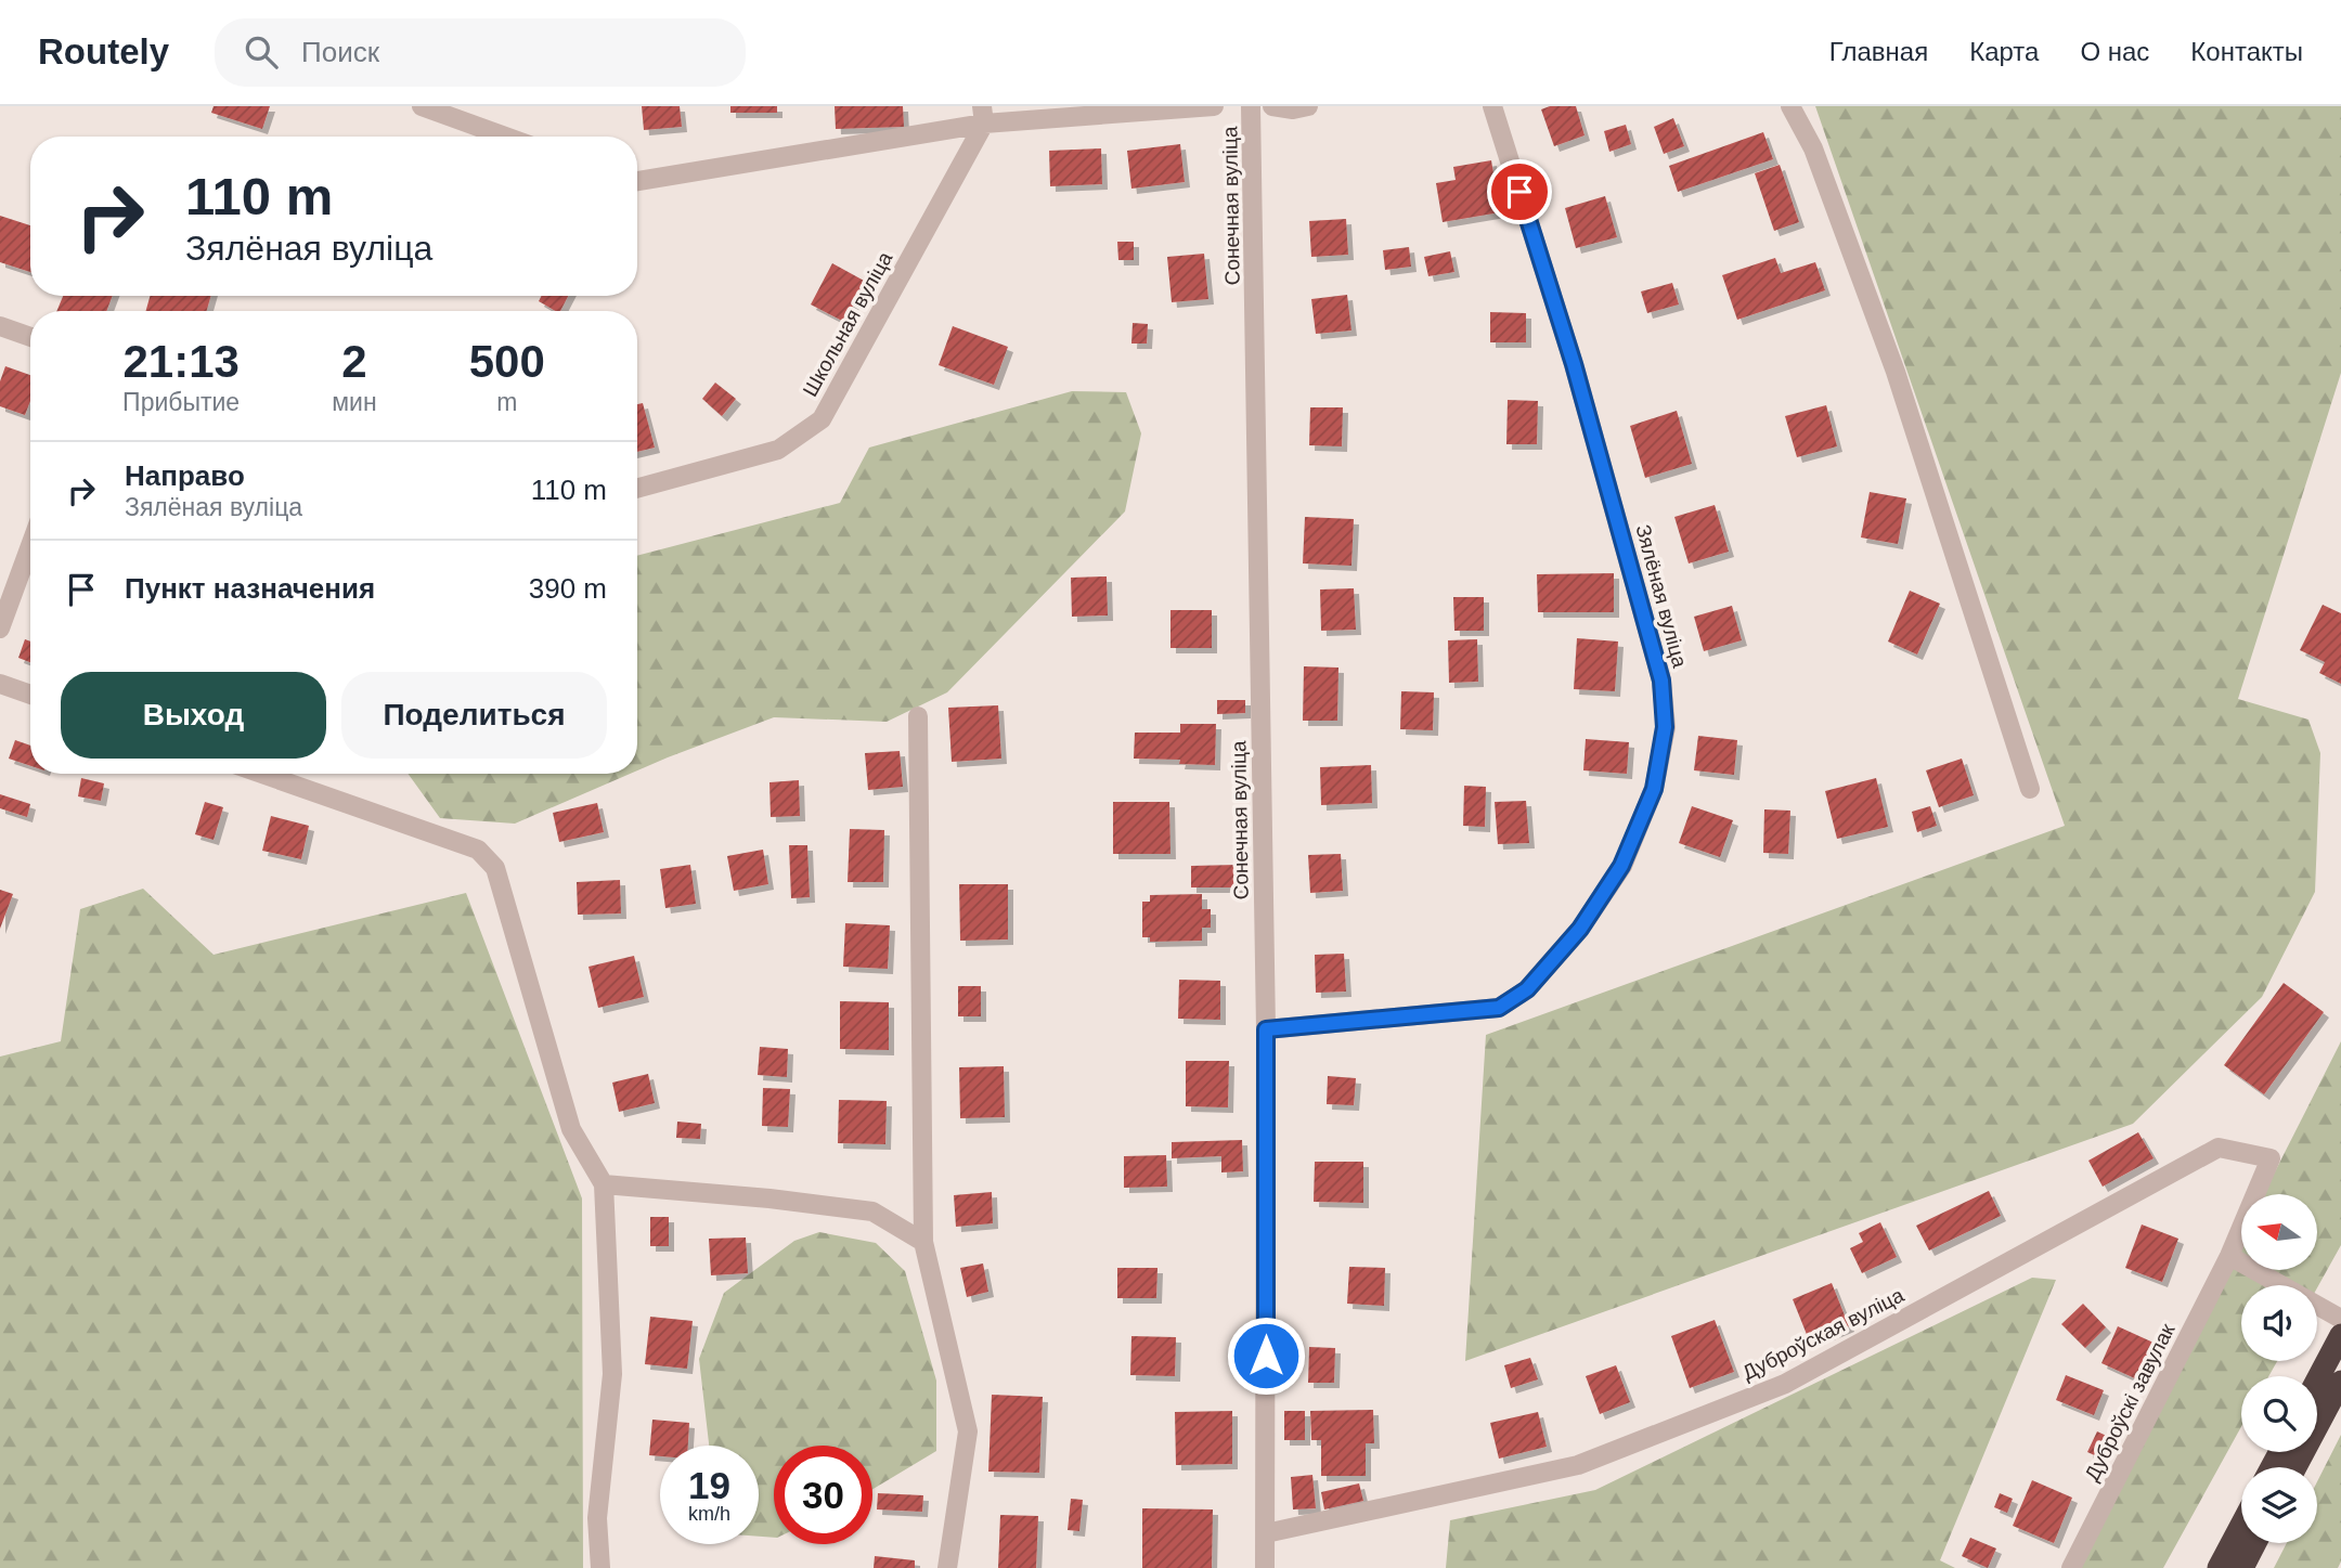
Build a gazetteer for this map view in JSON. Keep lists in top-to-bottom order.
{
  "streets": {
    "street": [
      "Сонечная вуліца",
      "Школьная вуліца",
      "Зялёная вуліца",
      "Дуброўская вуліца",
      "Дуброўскі завулак"
    ]
  },
  "crossings": [
    ["Сонечная вуліца", "Зялёная вуліца"],
    ["Сонечная вуліца", "Дуброўская вуліца"],
    ["Дуброўская вуліца", "Дуброўскі завулак"]
  ],
  "north": "left",
  "page": {
    "header": "Routely",
    "search": "Поиск",
    "nav": [
      "Главная",
      "Карта",
      "О нас",
      "Контакты"
    ],
    "turn": ["110 m", "Зялёная вуліца"],
    "eta": [
      "21:13",
      "Прибытие",
      "2",
      "мин",
      "500",
      "m"
    ],
    "list": [
      {
        "name": "Направо",
        "note": "Зялёная вуліца",
        "value": "110 m"
      },
      {
        "name": "Пункт назначения",
        "value": "390 m"
      }
    ],
    "buttons": ["Выход", "Поделиться"],
    "speed": "19 km/h",
    "limit": "30"
  }
}
